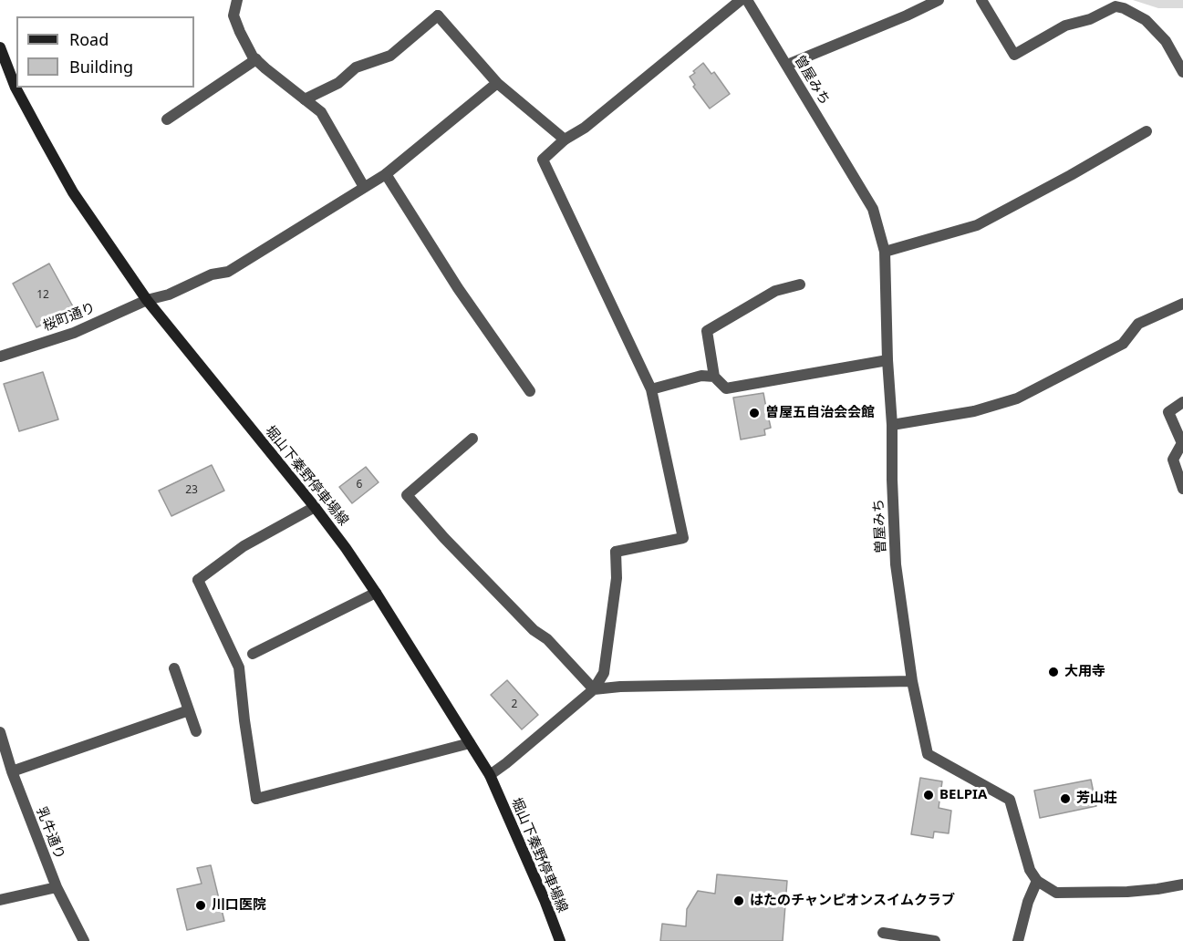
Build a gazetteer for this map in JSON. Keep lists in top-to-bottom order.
{
  "streets": {
    "main road": ["堀山下秦野停車場線"],
    "street": ["曽屋みち", "桜町通り", "乳牛通り"]
  },
  "crossings": [
    ["桜町通り", "堀山下秦野停車場線"]
  ],
  "places": [
    "曽屋五自治会会館",
    "大用寺",
    "BELPIA",
    "芳山荘",
    "はたのチャンピオンスイムクラブ",
    "川口医院"
  ],
  "house_numbers": [
    "12",
    "6",
    "23",
    "2"
  ],
  "legend": ["Road", "Building"]
}
